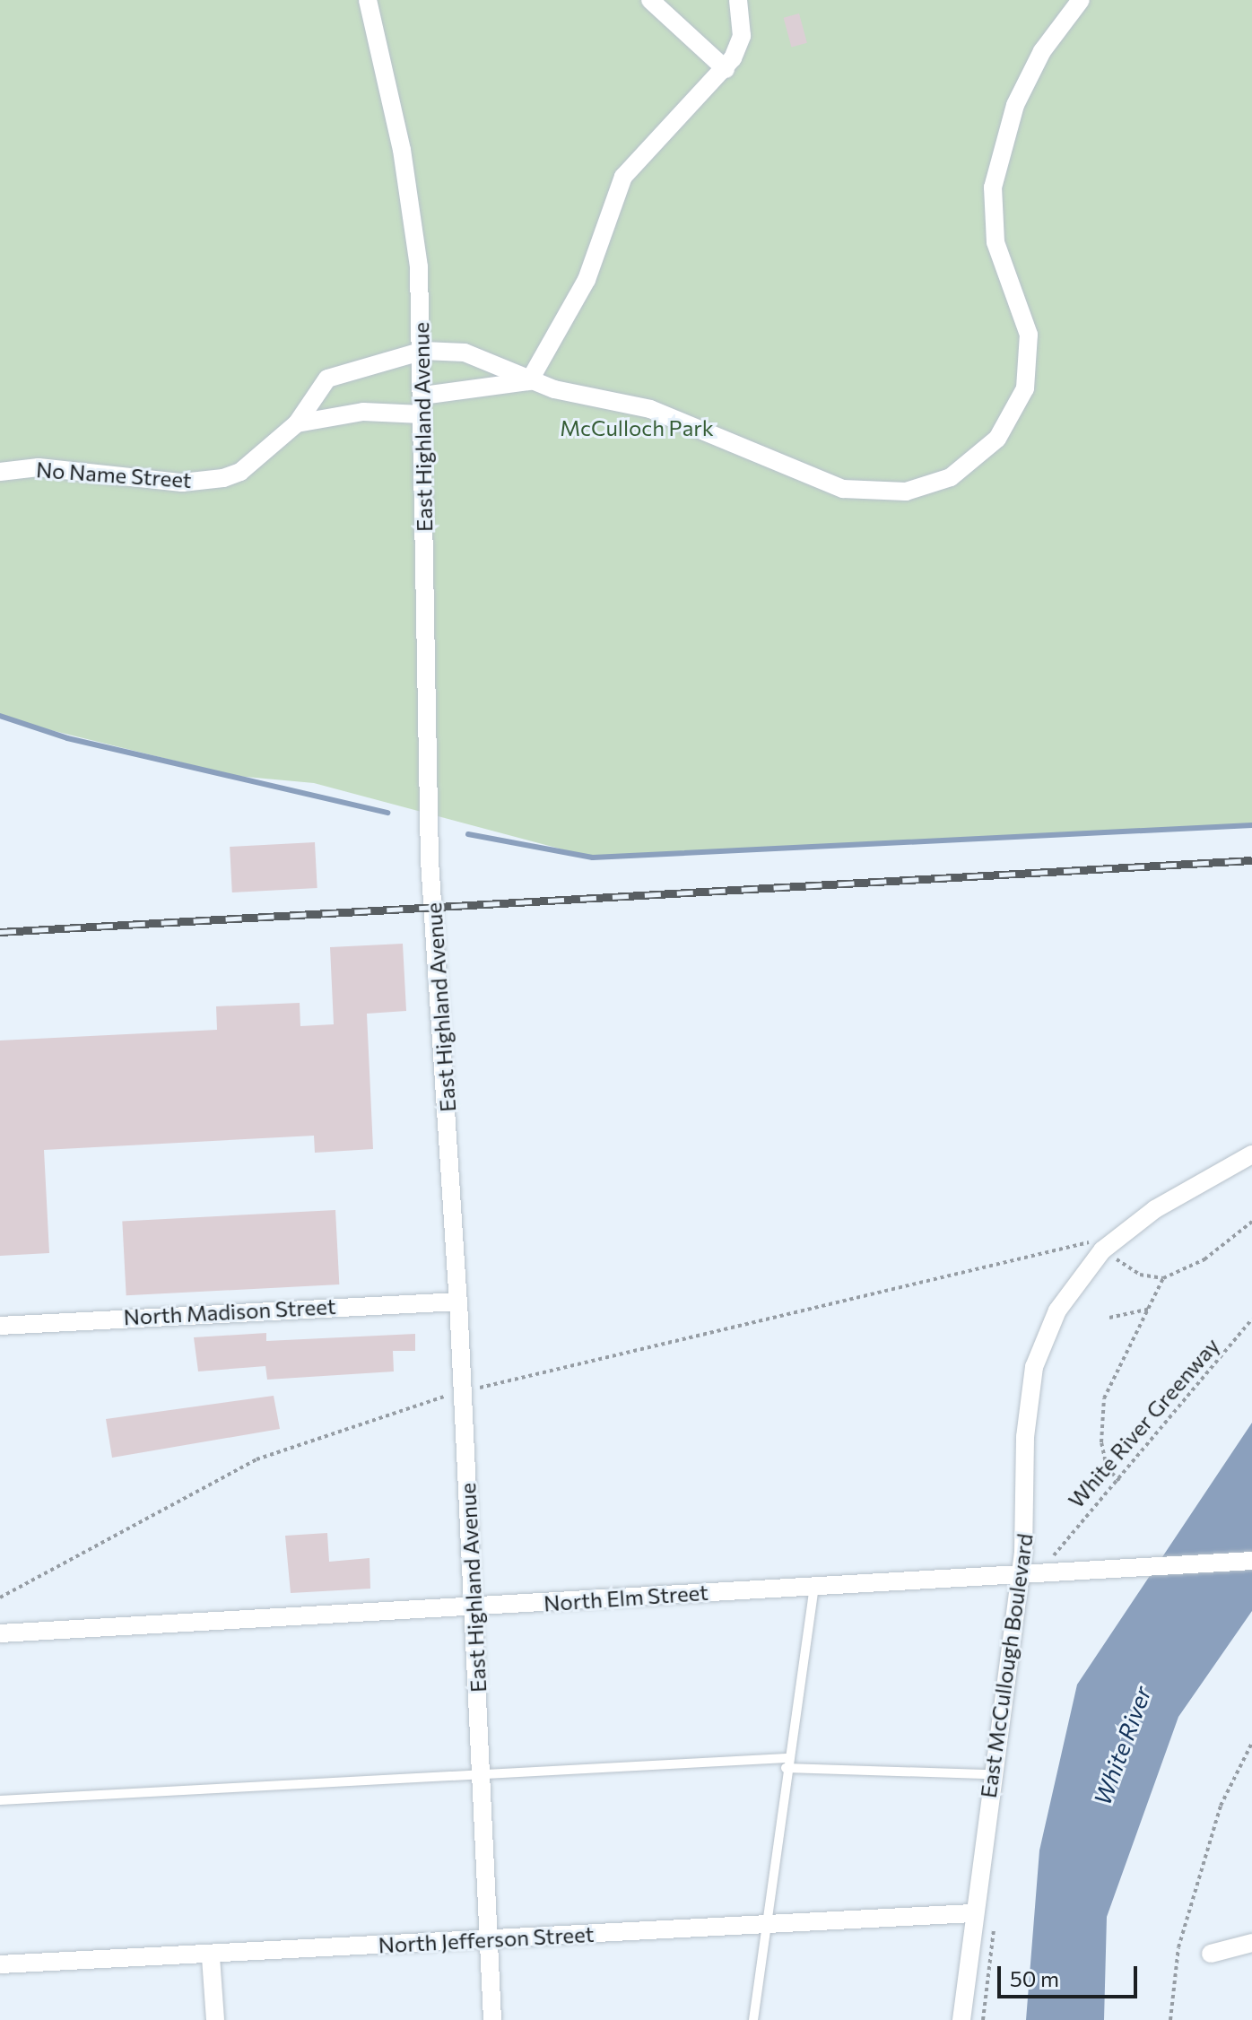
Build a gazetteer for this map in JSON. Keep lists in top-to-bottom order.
{
  "streets": {
    "street": [
      "East Highland Avenue",
      "No Name Street",
      "North Madison Street",
      "North Elm Street",
      "East McCullough Boulevard",
      "North Jefferson Street"
    ],
    "path": ["White River Greenway"]
  },
  "crossings": [
    ["East Highland Avenue", "No Name Street"],
    ["East Highland Avenue", "North Madison Street"],
    ["East Highland Avenue", "North Elm Street"],
    ["East Highland Avenue", "North Jefferson Street"],
    ["North Elm Street", "East McCullough Boulevard"],
    ["East McCullough Boulevard", "North Jefferson Street"]
  ],
  "water": ["White River"],
  "parks": ["McCulloch Park"],
  "scale_bar": "50 m"
}
